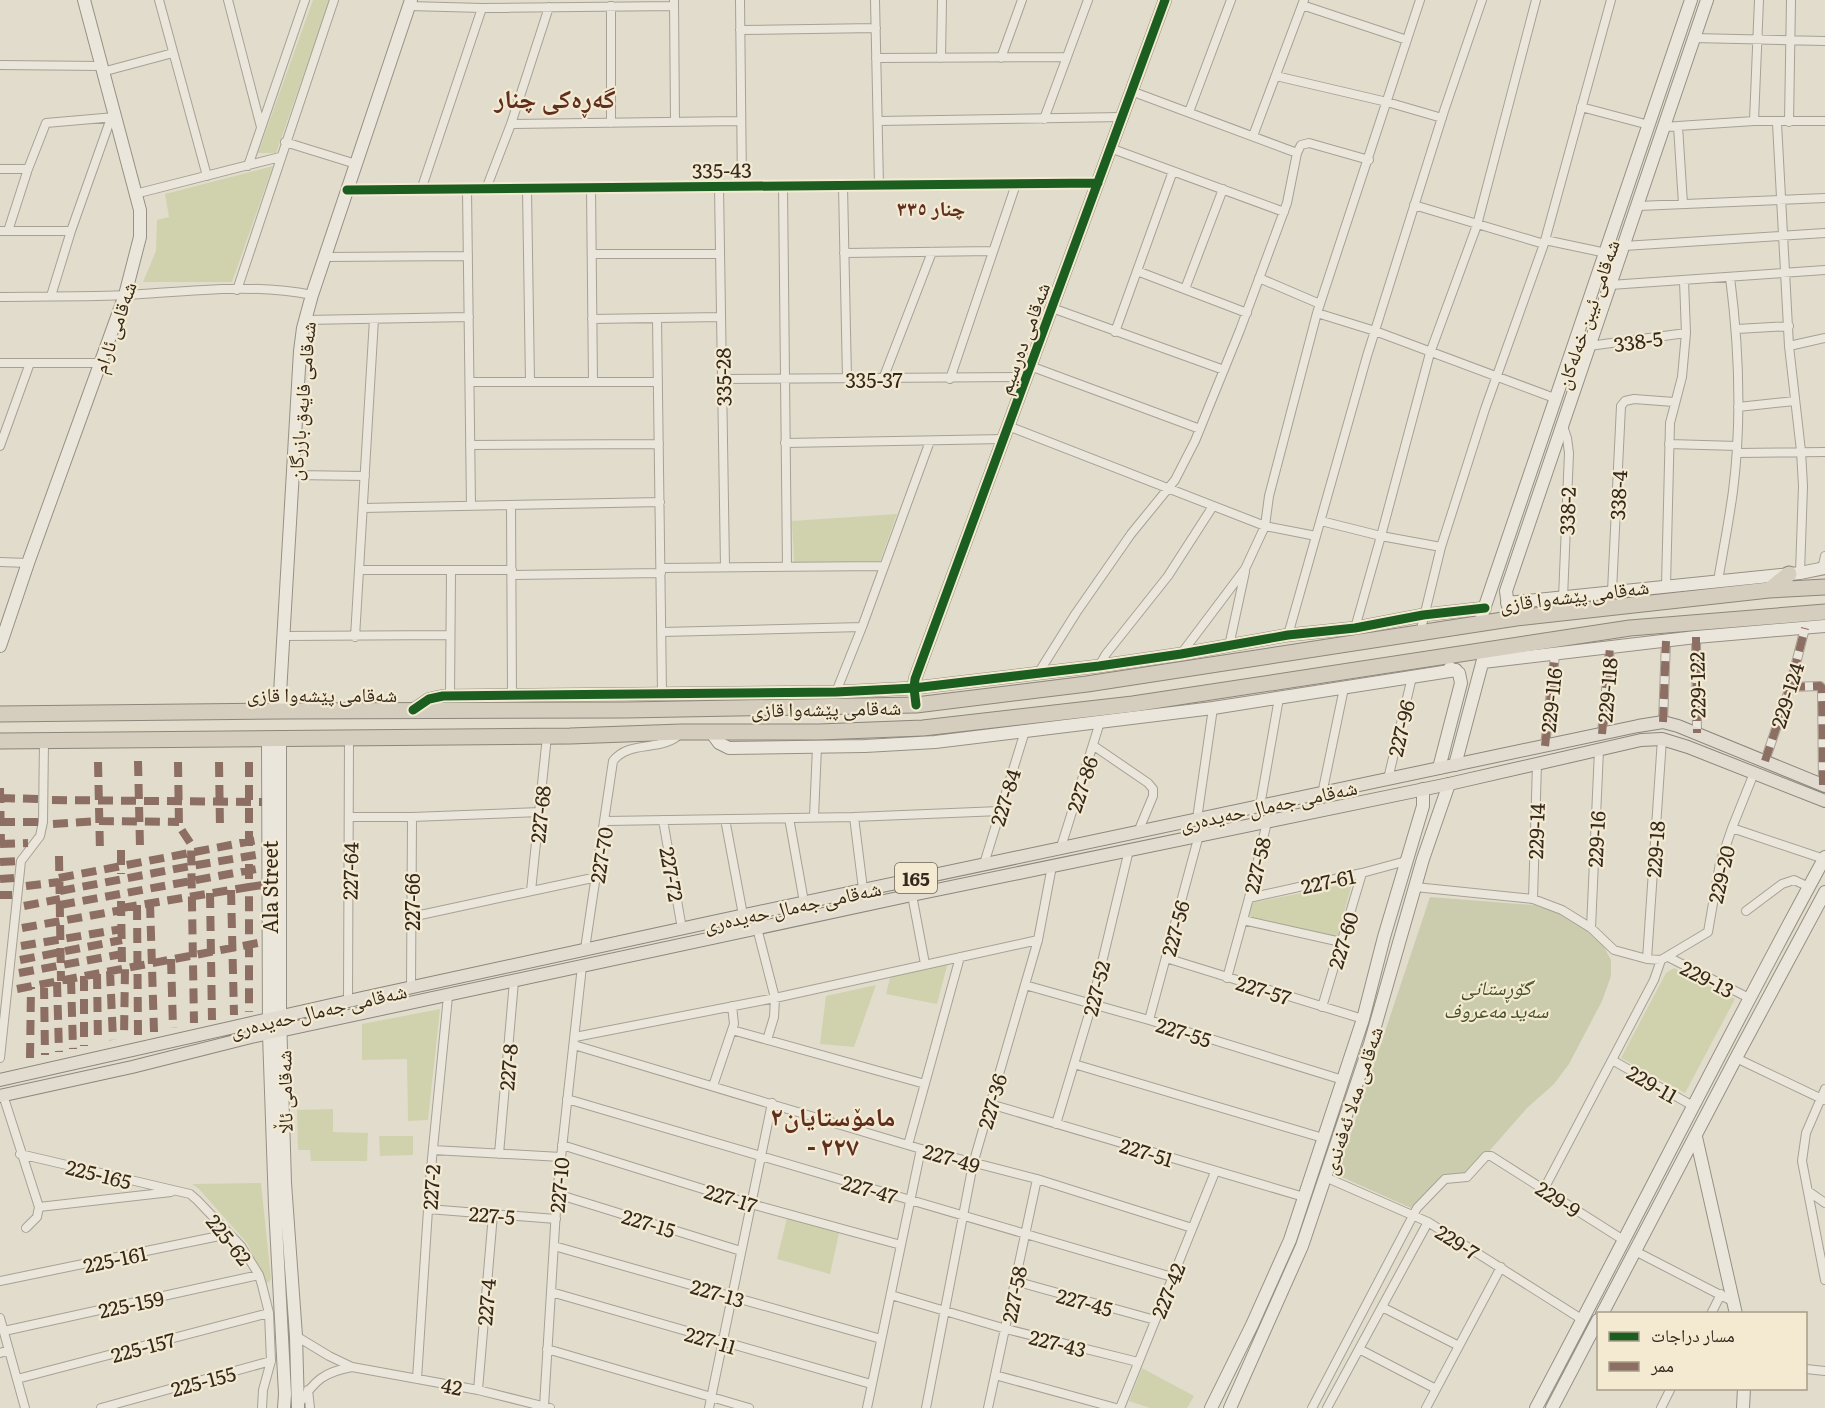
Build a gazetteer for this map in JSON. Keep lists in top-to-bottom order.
{
  "streets": {
    "highway": ["شەقامی پێشەوا قازی"],
    "main road": ["شەقامی جەمال حەیدەری", "165"],
    "street": [
      "335-43",
      "شەقامی ئیبن خەلەکان",
      "شەقامی ئارام",
      "شەقامی دەرسیم",
      "338-5",
      "335-28",
      "335-37",
      "شەقامی فایەق بازرگان",
      "338-4",
      "338-2",
      "229-122",
      "229-118",
      "229-124",
      "229-116",
      "227-96",
      "227-86",
      "227-84",
      "227-68",
      "229-14",
      "229-16",
      "229-18",
      "227-70",
      "227-58",
      "227-64",
      "227-72",
      "229-20",
      "227-61",
      "227-66",
      "227-56",
      "227-60",
      "229-13",
      "227-52",
      "227-57",
      "227-55",
      "227-8",
      "229-11",
      "شه‌قامی ئاڵا",
      "شەقامی مەلا ئەفەندی",
      "227-36",
      "227-51",
      "227-49",
      "225-165",
      "227-10",
      "227-2",
      "227-47",
      "227-17",
      "229-9",
      "227-5",
      "227-15",
      "225-62",
      "229-7",
      "225-161",
      "227-42",
      "227-13",
      "227-45",
      "227-4",
      "225-159",
      "227-11",
      "227-43",
      "225-157",
      "225-155",
      "42"
    ]
  },
  "crossings": [
    ["335-43", "شەقامی دەرسیم"],
    ["335-43", "335-28"],
    ["335-43", "شەقامی فایەق بازرگان"],
    ["شەقامی ئیبن خەلەکان", "338-5"],
    ["شەقامی ئیبن خەلەکان", "338-2"],
    ["شەقامی ئیبن خەلەکان", "شەقامی پێشەوا قازی"],
    ["شەقامی دەرسیم", "335-37"],
    ["335-28", "335-37"],
    ["شەقامی فایەق بازرگان", "شەقامی پێشەوا قازی"],
    ["شەقامی پێشەوا قازی", "227-86"],
    ["شەقامی پێشەوا قازی", "227-68"],
    ["شەقامی پێشەوا قازی", "227-70"],
    ["شەقامی پێشەوا قازی", "227-64"],
    ["229-122", "شەقامی جەمال حەیدەری"],
    ["229-118", "شەقامی جەمال حەیدەری"],
    ["229-124", "شەقامی جەمال حەیدەری"],
    ["229-116", "شەقامی جەمال حەیدەری"],
    ["227-96", "شەقامی جەمال حەیدەری"],
    ["227-86", "شەقامی جەمال حەیدەری"],
    ["227-84", "شەقامی جەمال حەیدەری"],
    ["شەقامی جەمال حەیدەری", "229-14"],
    ["شەقامی جەمال حەیدەری", "229-16"],
    ["شەقامی جەمال حەیدەری", "229-18"],
    ["شەقامی جەمال حەیدەری", "227-70"],
    ["شەقامی جەمال حەیدەری", "227-58"],
    ["شەقامی جەمال حەیدەری", "227-64"],
    ["شەقامی جەمال حەیدەری", "227-72"],
    ["شەقامی جەمال حەیدەری", "229-20"],
    ["شەقامی جەمال حەیدەری", "227-66"],
    ["شەقامی جەمال حەیدەری", "227-56"],
    ["شەقامی جەمال حەیدەری", "227-52"],
    ["شەقامی جەمال حەیدەری", "227-8"],
    ["شەقامی جەمال حەیدەری", "شه‌قامی ئاڵا"],
    ["شەقامی جەمال حەیدەری", "شەقامی مەلا ئەفەندی"],
    ["شەقامی جەمال حەیدەری", "227-36"],
    ["شەقامی جەمال حەیدەری", "227-10"],
    ["شەقامی جەمال حەیدەری", "227-2"],
    ["227-58", "227-61"],
    ["227-58", "227-57"],
    ["227-58", "227-49"],
    ["227-58", "227-47"],
    ["227-58", "227-45"],
    ["227-58", "227-43"],
    ["229-20", "229-13"],
    ["227-61", "227-60"],
    ["227-61", "شەقامی مەلا ئەفەندی"],
    ["227-56", "227-57"],
    ["227-56", "227-55"],
    ["227-60", "227-57"],
    ["227-52", "227-55"],
    ["227-52", "227-51"],
    ["227-57", "شەقامی مەلا ئەفەندی"],
    ["227-55", "شەقامی مەلا ئەفەندی"],
    ["227-55", "227-36"],
    ["شەقامی مەلا ئەفەندی", "227-51"],
    ["شەقامی مەلا ئەفەندی", "229-7"],
    ["227-36", "227-51"],
    ["227-36", "227-49"],
    ["227-36", "227-47"],
    ["227-36", "227-43"],
    ["227-51", "227-42"],
    ["227-49", "227-10"],
    ["227-49", "227-42"],
    ["225-165", "225-62"],
    ["227-10", "227-47"],
    ["227-10", "227-17"],
    ["227-10", "227-5"],
    ["227-10", "227-15"],
    ["227-10", "227-13"],
    ["227-10", "227-11"],
    ["227-10", "42"],
    ["227-2", "227-5"],
    ["227-2", "42"],
    ["227-47", "227-42"],
    ["229-9", "229-7"],
    ["227-5", "227-4"],
    ["225-62", "225-161"],
    ["225-62", "225-159"],
    ["225-62", "225-157"],
    ["225-62", "225-155"],
    ["227-42", "227-45"],
    ["227-42", "227-43"],
    ["227-4", "42"]
  ],
  "districts": ["گەڕەکی چنار", "چنار ٣٣٥", "مامۆستایان٢ - ٢٢٧"],
  "parks": ["گۆڕستانی سەید مەعروف"],
  "legend": ["مسار دراجات", "ممر"]
}
